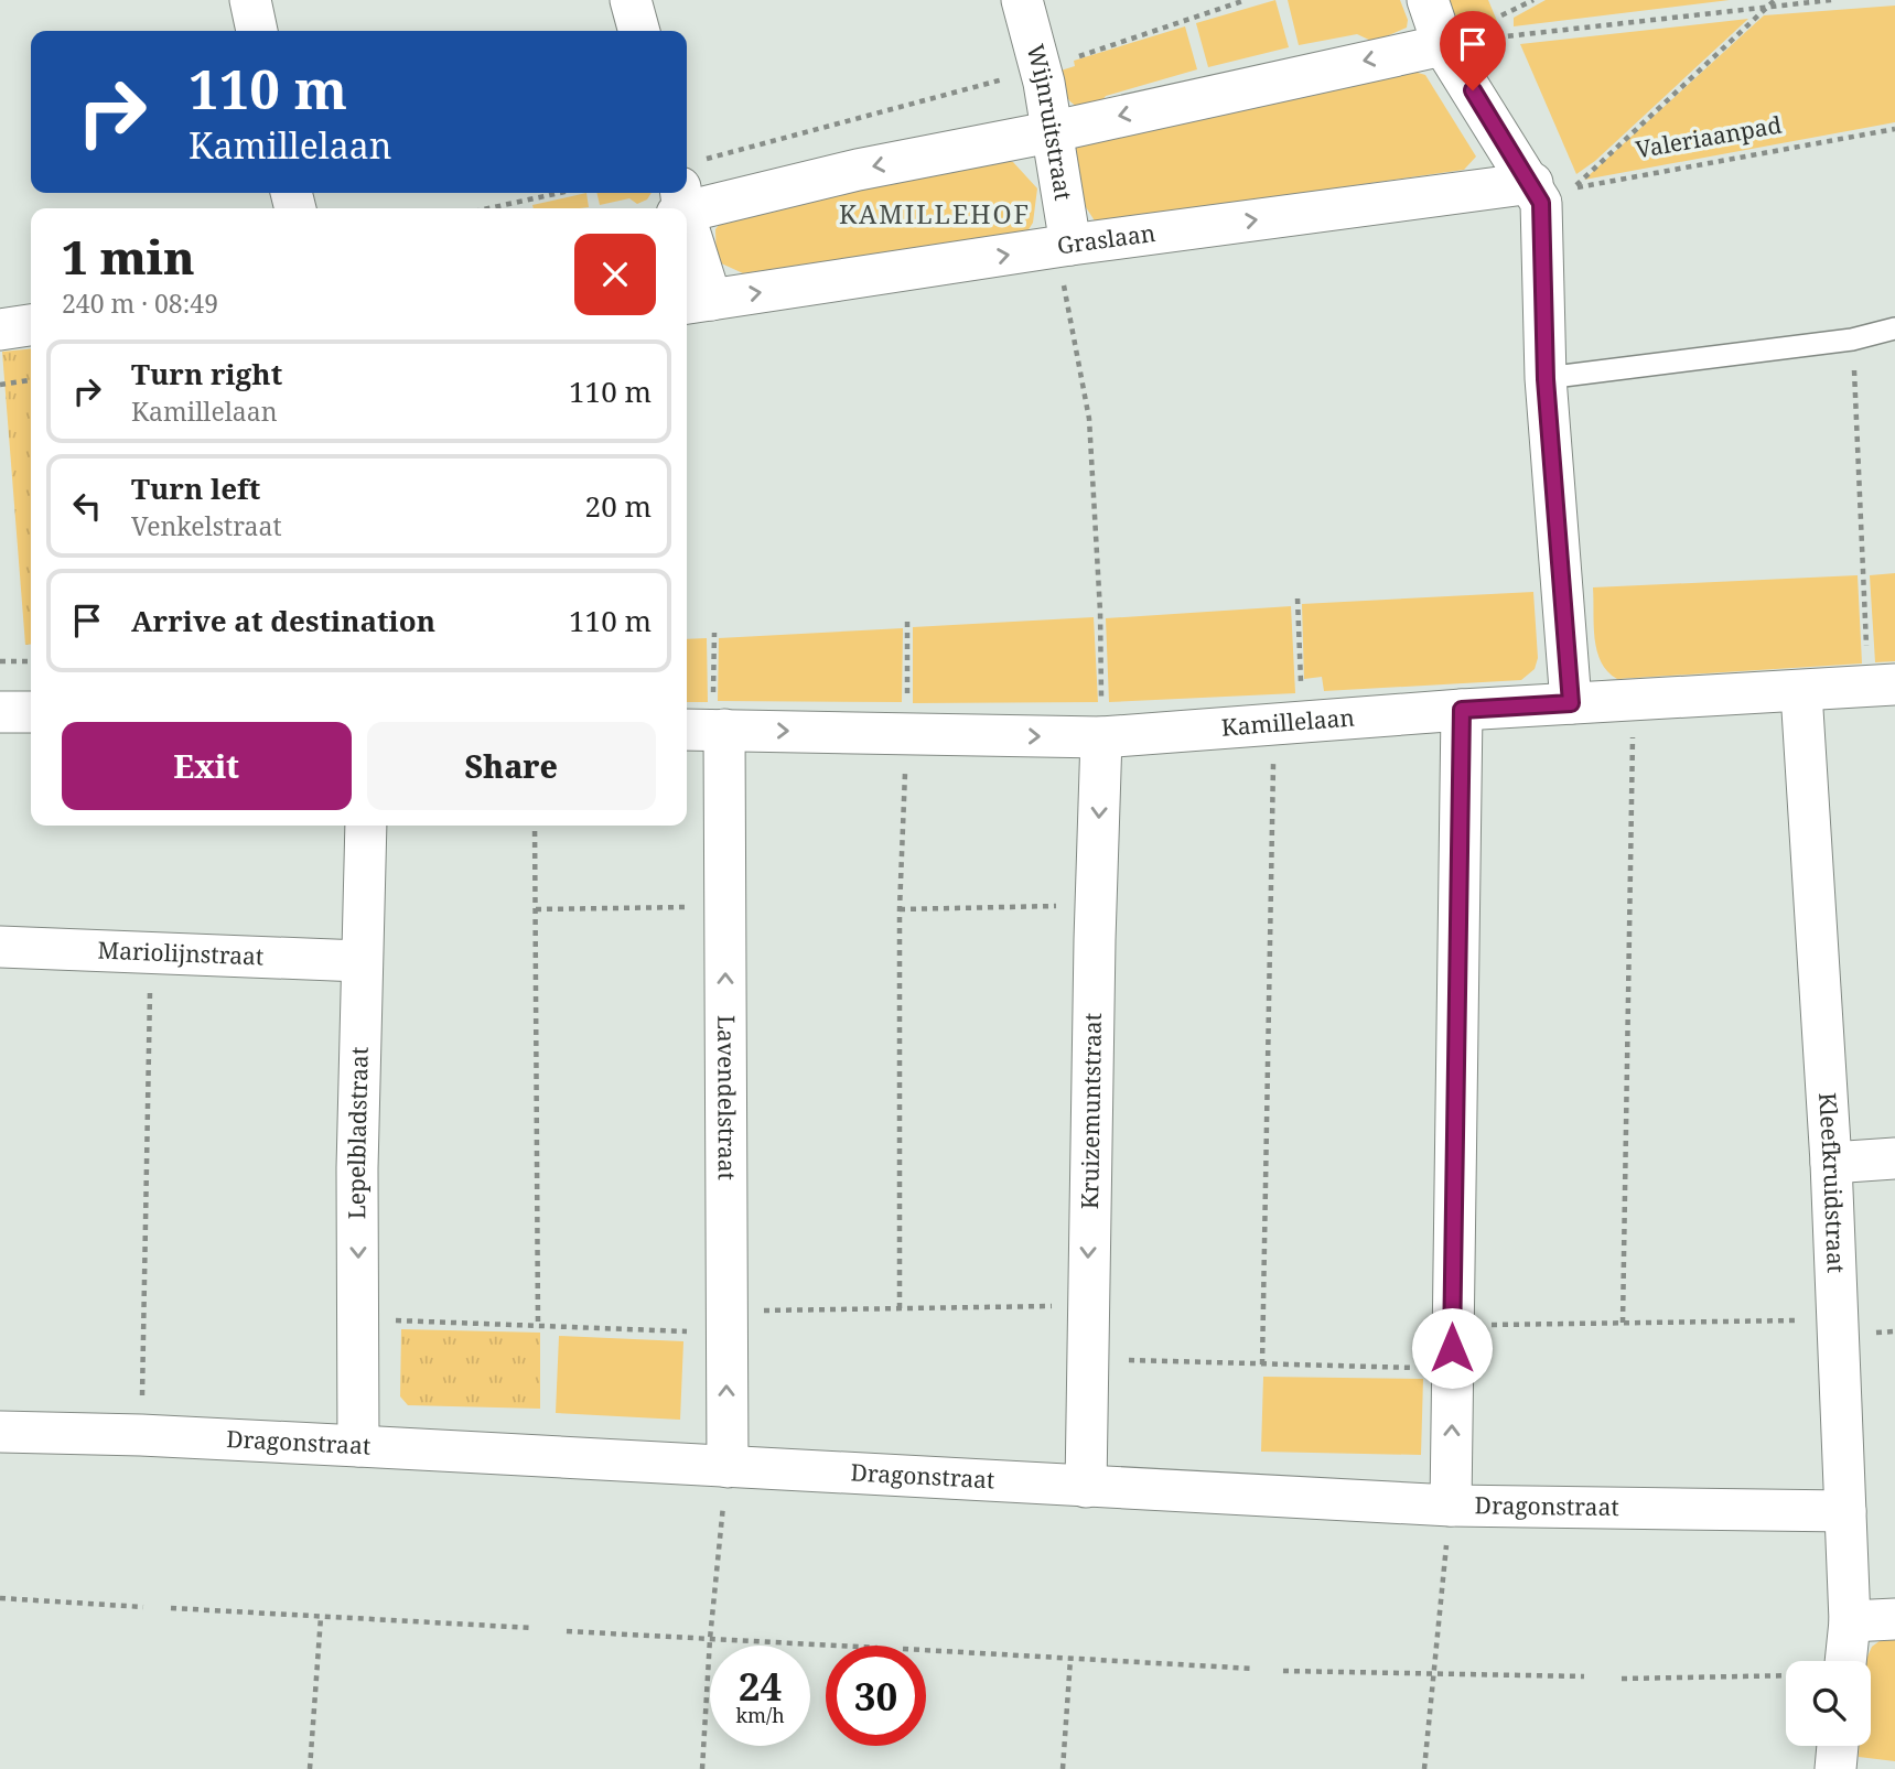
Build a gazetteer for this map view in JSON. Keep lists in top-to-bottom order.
{
  "streets": {
    "street": [
      "Wijnruitstraat",
      "Graslaan",
      "Kamillelaan",
      "Mariolijnstraat",
      "Lavendelstraat",
      "Kruizemuntstraat",
      "Lepelbladstraat",
      "Kleefkruidstraat",
      "Dragonstraat"
    ],
    "path": ["Valeriaanpad"]
  },
  "crossings": [
    ["Wijnruitstraat", "Graslaan"],
    ["Kamillelaan", "Lavendelstraat"],
    ["Kamillelaan", "Kruizemuntstraat"],
    ["Kamillelaan", "Kleefkruidstraat"],
    ["Mariolijnstraat", "Lepelbladstraat"],
    ["Lavendelstraat", "Dragonstraat"],
    ["Kruizemuntstraat", "Dragonstraat"],
    ["Lepelbladstraat", "Dragonstraat"],
    ["Kleefkruidstraat", "Dragonstraat"]
  ],
  "one_way": ["Lavendelstraat", "Lepelbladstraat"],
  "districts": ["KAMILLEHOF"],
  "page": {
    "turn": ["110 m", "Kamillelaan"],
    "heading": ["1 min", "240 m · 08:49"],
    "list": [
      {
        "name": "Turn right",
        "note": "Kamillelaan",
        "value": "110 m"
      },
      {
        "name": "Turn left",
        "note": "Venkelstraat",
        "value": "20 m"
      },
      {
        "name": "Arrive at destination",
        "value": "110 m"
      }
    ],
    "buttons": ["Exit", "Share"],
    "speed": "24 km/h",
    "limit": "30"
  }
}
